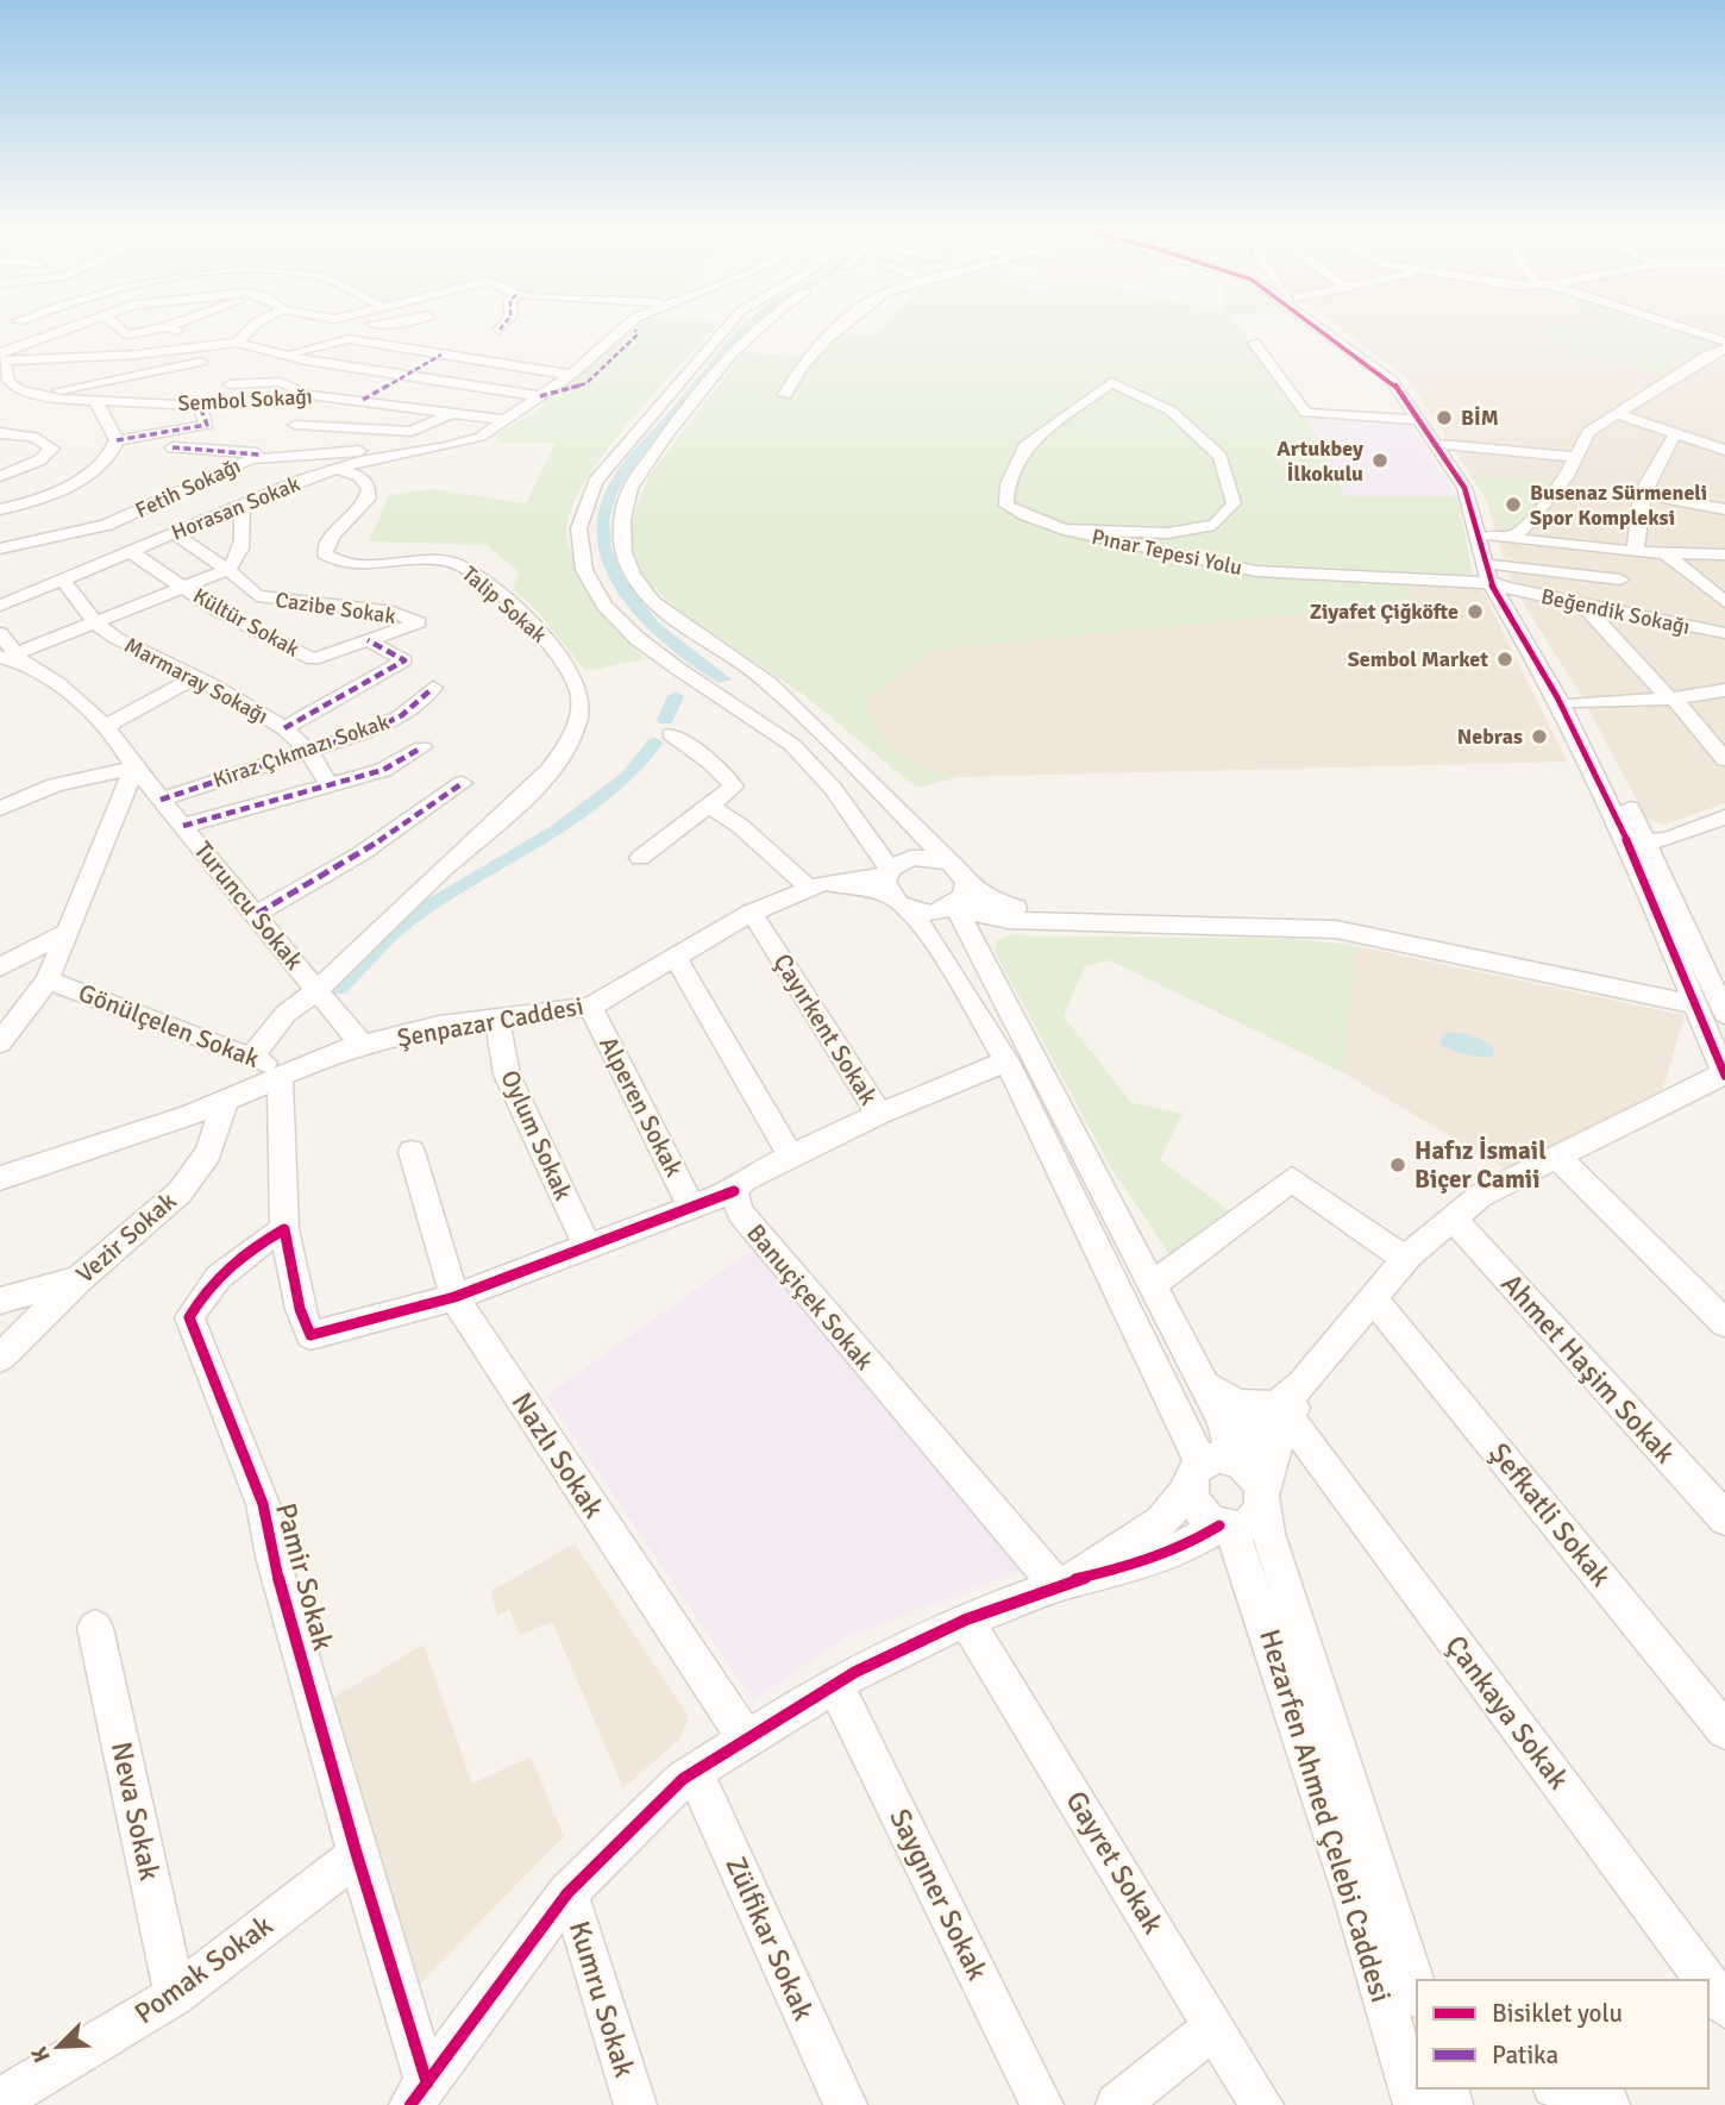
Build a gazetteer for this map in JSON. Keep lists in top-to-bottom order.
{
  "streets": {
    "street": [
      "Sembol Sokağı",
      "Fetih Sokağı",
      "Horasan Sokak",
      "Pınar Tepesi Yolu",
      "Talip Sokak",
      "Cazibe Sokak",
      "Beğendik Sokağı",
      "Kültür Sokak",
      "Marmaray Sokağı",
      "Kiraz Çıkmazı Sokak",
      "Turuncu Sokak",
      "Şenpazar Caddesi",
      "Gönülçelen Sokak",
      "Çayırkent Sokak",
      "Alperen Sokak",
      "Oylum Sokak",
      "Vezir Sokak",
      "Banuçiçek Sokak",
      "Ahmet Haşim Sokak",
      "Nazlı Sokak",
      "Şefkatli Sokak",
      "Pamir Sokak",
      "Çankaya Sokak",
      "Neva Sokak",
      "Hezarfen Ahmed Çelebi Caddesi",
      "Gayret Sokak",
      "Saygıner Sokak",
      "Zülfikar Sokak",
      "Pomak Sokak",
      "Kumru Sokak"
    ]
  },
  "crossings": [
    ["Fetih Sokağı", "Horasan Sokak"],
    ["Horasan Sokak", "Talip Sokak"],
    ["Horasan Sokak", "Cazibe Sokak"],
    ["Horasan Sokak", "Kültür Sokak"],
    ["Horasan Sokak", "Marmaray Sokağı"],
    ["Pınar Tepesi Yolu", "Beğendik Sokağı"],
    ["Talip Sokak", "Turuncu Sokak"],
    ["Cazibe Sokak", "Kültür Sokak"],
    ["Marmaray Sokağı", "Kiraz Çıkmazı Sokak"],
    ["Kiraz Çıkmazı Sokak", "Turuncu Sokak"],
    ["Turuncu Sokak", "Şenpazar Caddesi"],
    ["Şenpazar Caddesi", "Gönülçelen Sokak"],
    ["Şenpazar Caddesi", "Çayırkent Sokak"],
    ["Şenpazar Caddesi", "Alperen Sokak"],
    ["Şenpazar Caddesi", "Oylum Sokak"],
    ["Şenpazar Caddesi", "Vezir Sokak"],
    ["Pamir Sokak", "Pomak Sokak"],
    ["Neva Sokak", "Pomak Sokak"]
  ],
  "places": [
    "BİM",
    "Artukbey İlkokulu",
    "Busenaz Sürmeneli Spor Kompleksi",
    "Ziyafet Çiğköfte",
    "Sembol Market",
    "Nebras",
    "Hafız İsmail Biçer Camii"
  ],
  "legend": ["Bisiklet yolu", "Patika"],
  "north": "bottom left"
}
